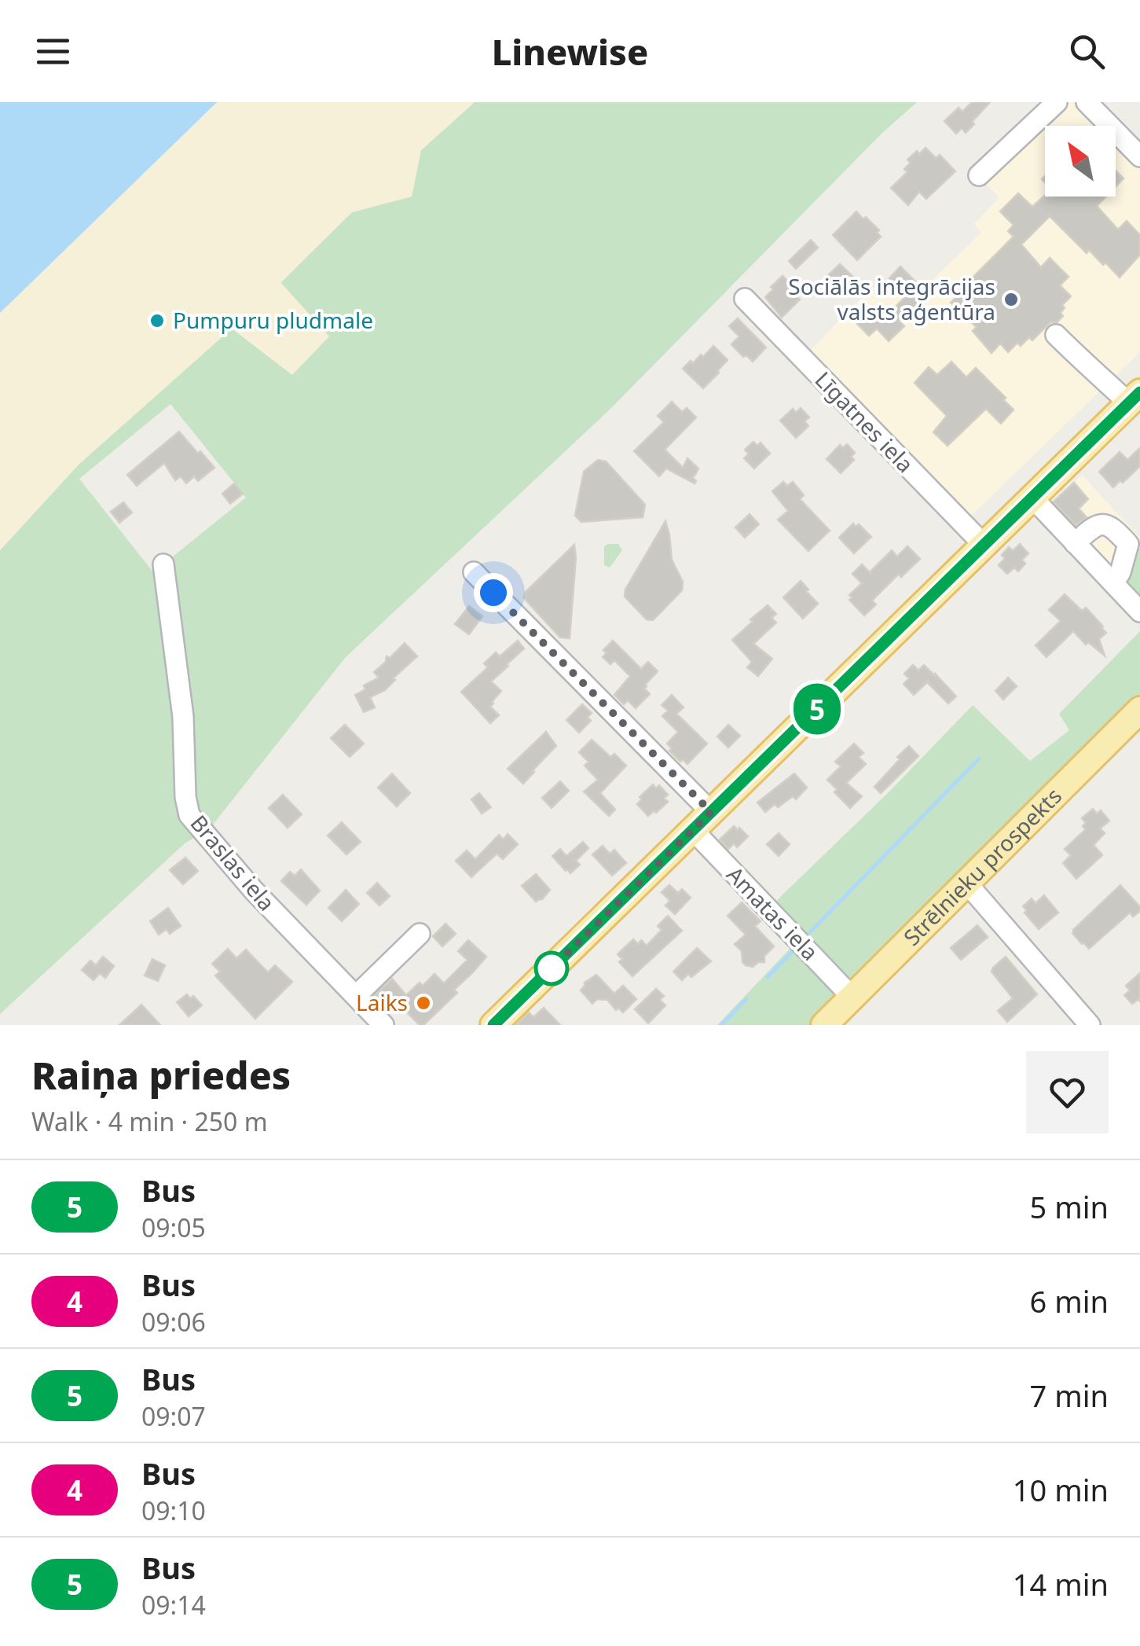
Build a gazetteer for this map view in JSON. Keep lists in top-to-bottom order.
{
  "streets": {
    "main road": ["Strēlnieku prospekts"],
    "street": ["Līgatnes iela", "Braslas iela", "Amatas iela"]
  },
  "crossings": [
    ["Strēlnieku prospekts", "Amatas iela"]
  ],
  "places": ["Sociālās integrācijas valsts aģentūra", "Pumpuru pludmale", "Laiks"],
  "lines": ["bus line 5"],
  "north": "top left",
  "page": {
    "header": "Linewise",
    "on_map": "5",
    "heading": ["Raiņa priedes", "Walk · 4 min · 250 m"],
    "list": [
      {
        "mark": "5",
        "name": "Bus",
        "note": "09:05",
        "value": "5 min"
      },
      {
        "mark": "4",
        "name": "Bus",
        "note": "09:06",
        "value": "6 min"
      },
      {
        "mark": "5",
        "name": "Bus",
        "note": "09:07",
        "value": "7 min"
      },
      {
        "mark": "4",
        "name": "Bus",
        "note": "09:10",
        "value": "10 min"
      },
      {
        "mark": "5",
        "name": "Bus",
        "note": "09:14",
        "value": "14 min"
      }
    ]
  }
}
